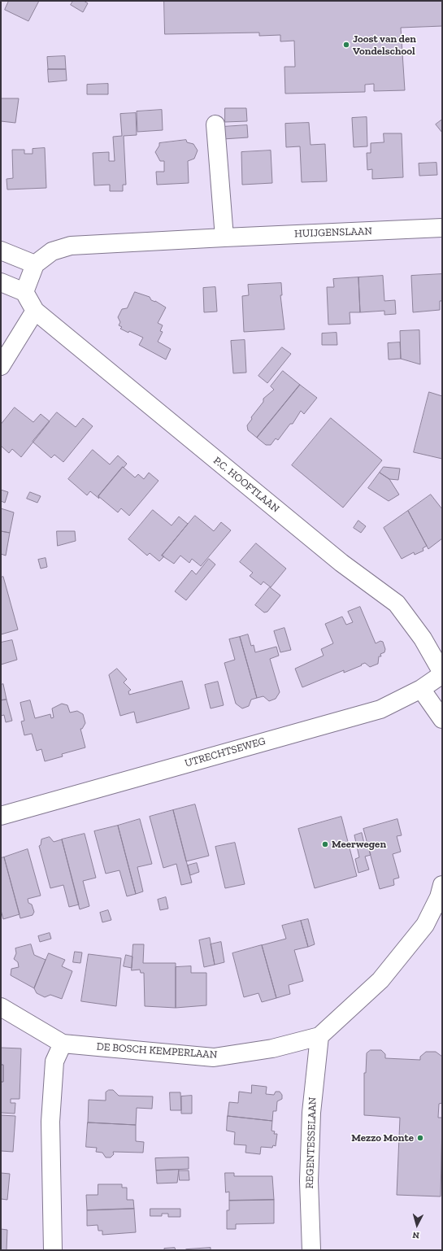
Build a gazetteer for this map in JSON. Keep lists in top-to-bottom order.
{
  "streets": {
    "street": [
      "HUIJGENSLAAN",
      "P.C. HOOFTLAAN",
      "UTRECHTSEWEG",
      "DE BOSCH KEMPERLAAN",
      "REGENTESSELAAN"
    ]
  },
  "crossings": [
    ["P.C. HOOFTLAAN", "UTRECHTSEWEG"],
    ["DE BOSCH KEMPERLAAN", "REGENTESSELAAN"]
  ],
  "places": ["Joost van den Vondelschool", "Meerwegen", "Mezzo Monte"],
  "north": "bottom"
}
